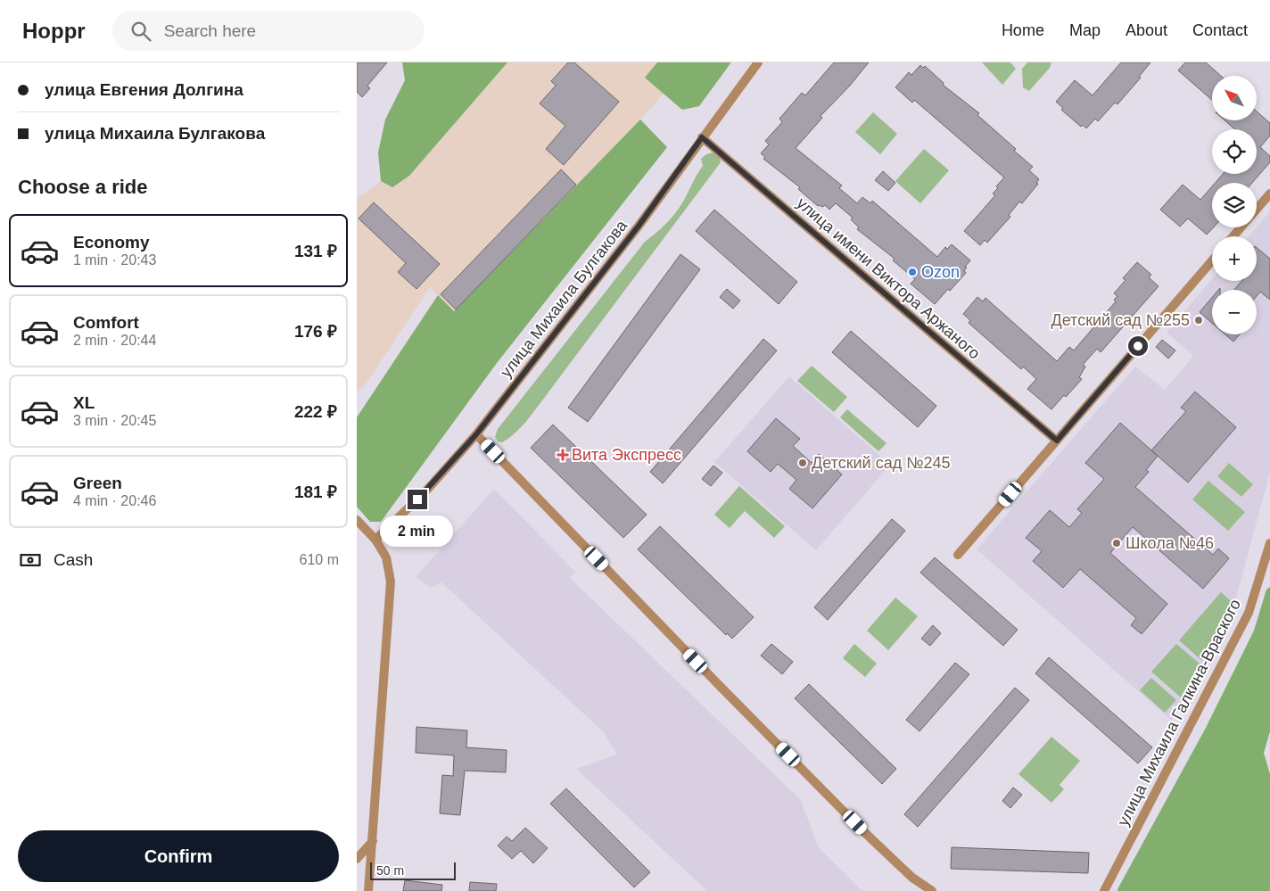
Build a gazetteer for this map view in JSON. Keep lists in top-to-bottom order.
{
  "streets": {
    "street": ["улица имени Виктора Аржаного", "улица Михаила Булгакова", "улица Михаила Галкина-Враского"]
  },
  "crossings": [
    ["улица имени Виктора Аржаного", "улица Михаила Булгакова"]
  ],
  "places": {
    "other": [
      "Ozon",
      "Детский сад №255",
      "Детский сад №245",
      "Школа №46"
    ],
    "health": ["Вита Экспресс"]
  },
  "scale_bar": "50 m",
  "north": "top left",
  "page": {
    "header": "Hoppr",
    "search": "Search here",
    "nav": [
      "Home",
      "Map",
      "About",
      "Contact"
    ],
    "banner": ["улица Евгения Долгина", "улица Михаила Булгакова"],
    "map_buttons": ["+", "−"],
    "heading": "Choose a ride",
    "list": [
      {
        "name": "Economy",
        "note": "1 min · 20:43",
        "value": "131 ₽"
      },
      {
        "name": "Comfort",
        "note": "2 min · 20:44",
        "value": "176 ₽"
      },
      {
        "name": "XL",
        "note": "3 min · 20:45",
        "value": "222 ₽"
      },
      {
        "name": "Green",
        "note": "4 min · 20:46",
        "value": "181 ₽"
      }
    ],
    "bubble": "2 min",
    "pay": ["Cash", "610 m"],
    "buttons": "Confirm",
    "scale": "50 m"
  }
}
